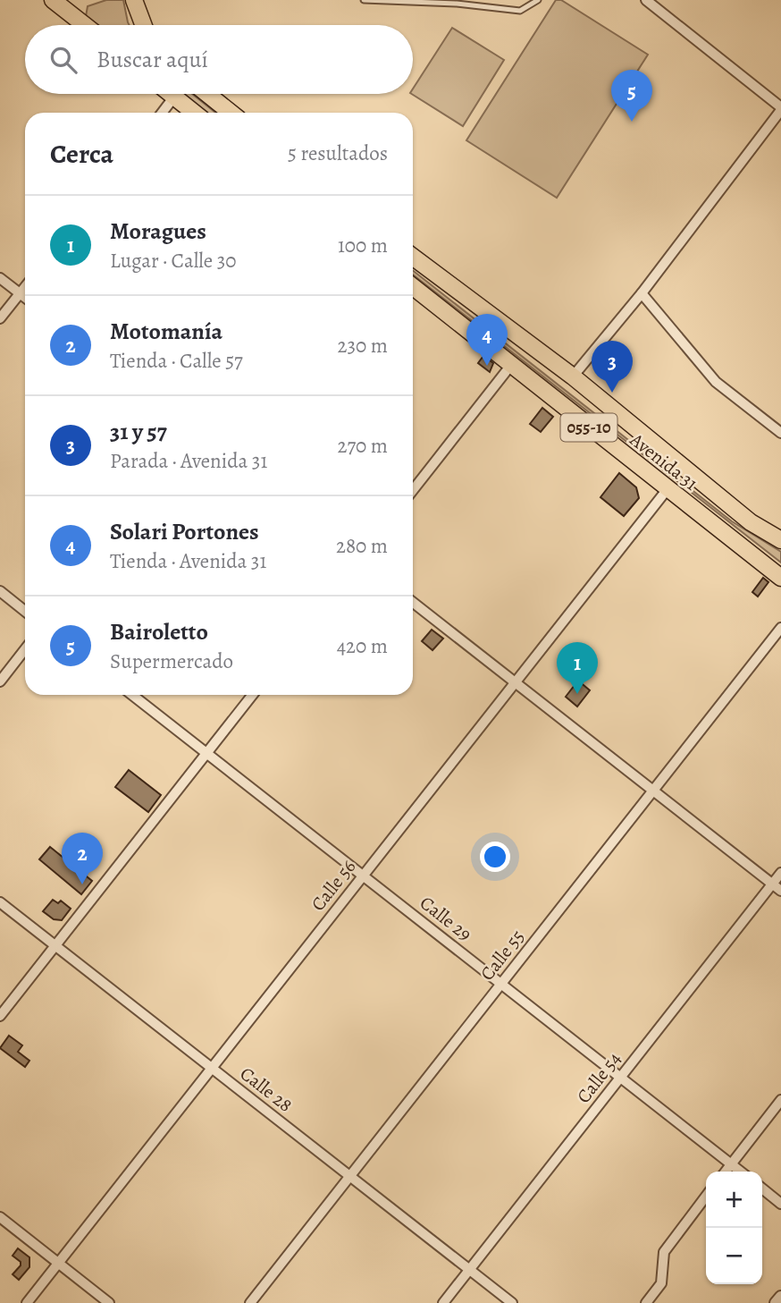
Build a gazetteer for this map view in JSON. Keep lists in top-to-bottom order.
{
  "streets": {
    "highway": ["055-10", "Avenida 31"],
    "street": [
      "Calle 56",
      "Calle 29",
      "Calle 55",
      "Calle 54",
      "Calle 28"
    ]
  },
  "crossings": [
    ["Avenida 31", "Calle 56"],
    ["Calle 56", "Calle 29"],
    ["Calle 56", "Calle 28"],
    ["Calle 29", "Calle 55"],
    ["Calle 29", "Calle 54"],
    ["Calle 55", "Calle 28"],
    ["Calle 54", "Calle 28"]
  ],
  "page": {
    "search": "Buscar aquí",
    "pins": [
      "5",
      "4",
      "3",
      "1",
      "2"
    ],
    "heading": ["Cerca", "5 resultados"],
    "list": [
      {
        "mark": "1",
        "name": "Moragues",
        "note": "Lugar · Calle 30",
        "value": "100 m"
      },
      {
        "mark": "2",
        "name": "Motomanía",
        "note": "Tienda · Calle 57",
        "value": "230 m"
      },
      {
        "mark": "3",
        "name": "31 y 57",
        "note": "Parada · Avenida 31",
        "value": "270 m"
      },
      {
        "mark": "4",
        "name": "Solari Portones",
        "note": "Tienda · Avenida 31",
        "value": "280 m"
      },
      {
        "mark": "5",
        "name": "Bairoletto",
        "note": "Supermercado",
        "value": "420 m"
      }
    ],
    "map_buttons": ["+", "−"]
  }
}
